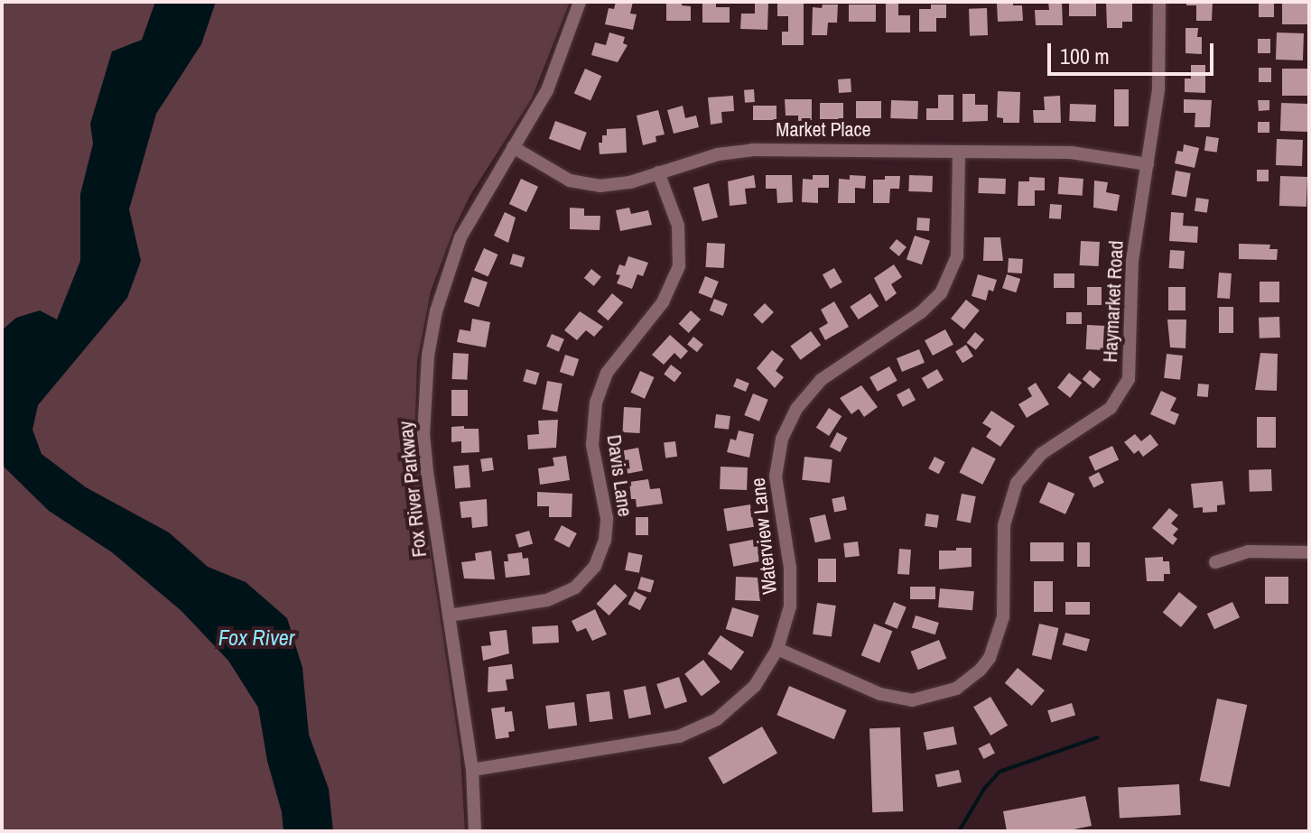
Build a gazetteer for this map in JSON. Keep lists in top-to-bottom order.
{
  "streets": {
    "street": [
      "Market Place",
      "Haymarket Road",
      "Davis Lane",
      "Fox River Parkway",
      "Waterview Lane"
    ]
  },
  "crossings": [
    ["Market Place", "Haymarket Road"],
    ["Market Place", "Davis Lane"],
    ["Market Place", "Fox River Parkway"],
    ["Market Place", "Waterview Lane"],
    ["Haymarket Road", "Waterview Lane"],
    ["Davis Lane", "Fox River Parkway"],
    ["Fox River Parkway", "Waterview Lane"]
  ],
  "water": ["Fox River"],
  "scale_bar": "100 m"
}
